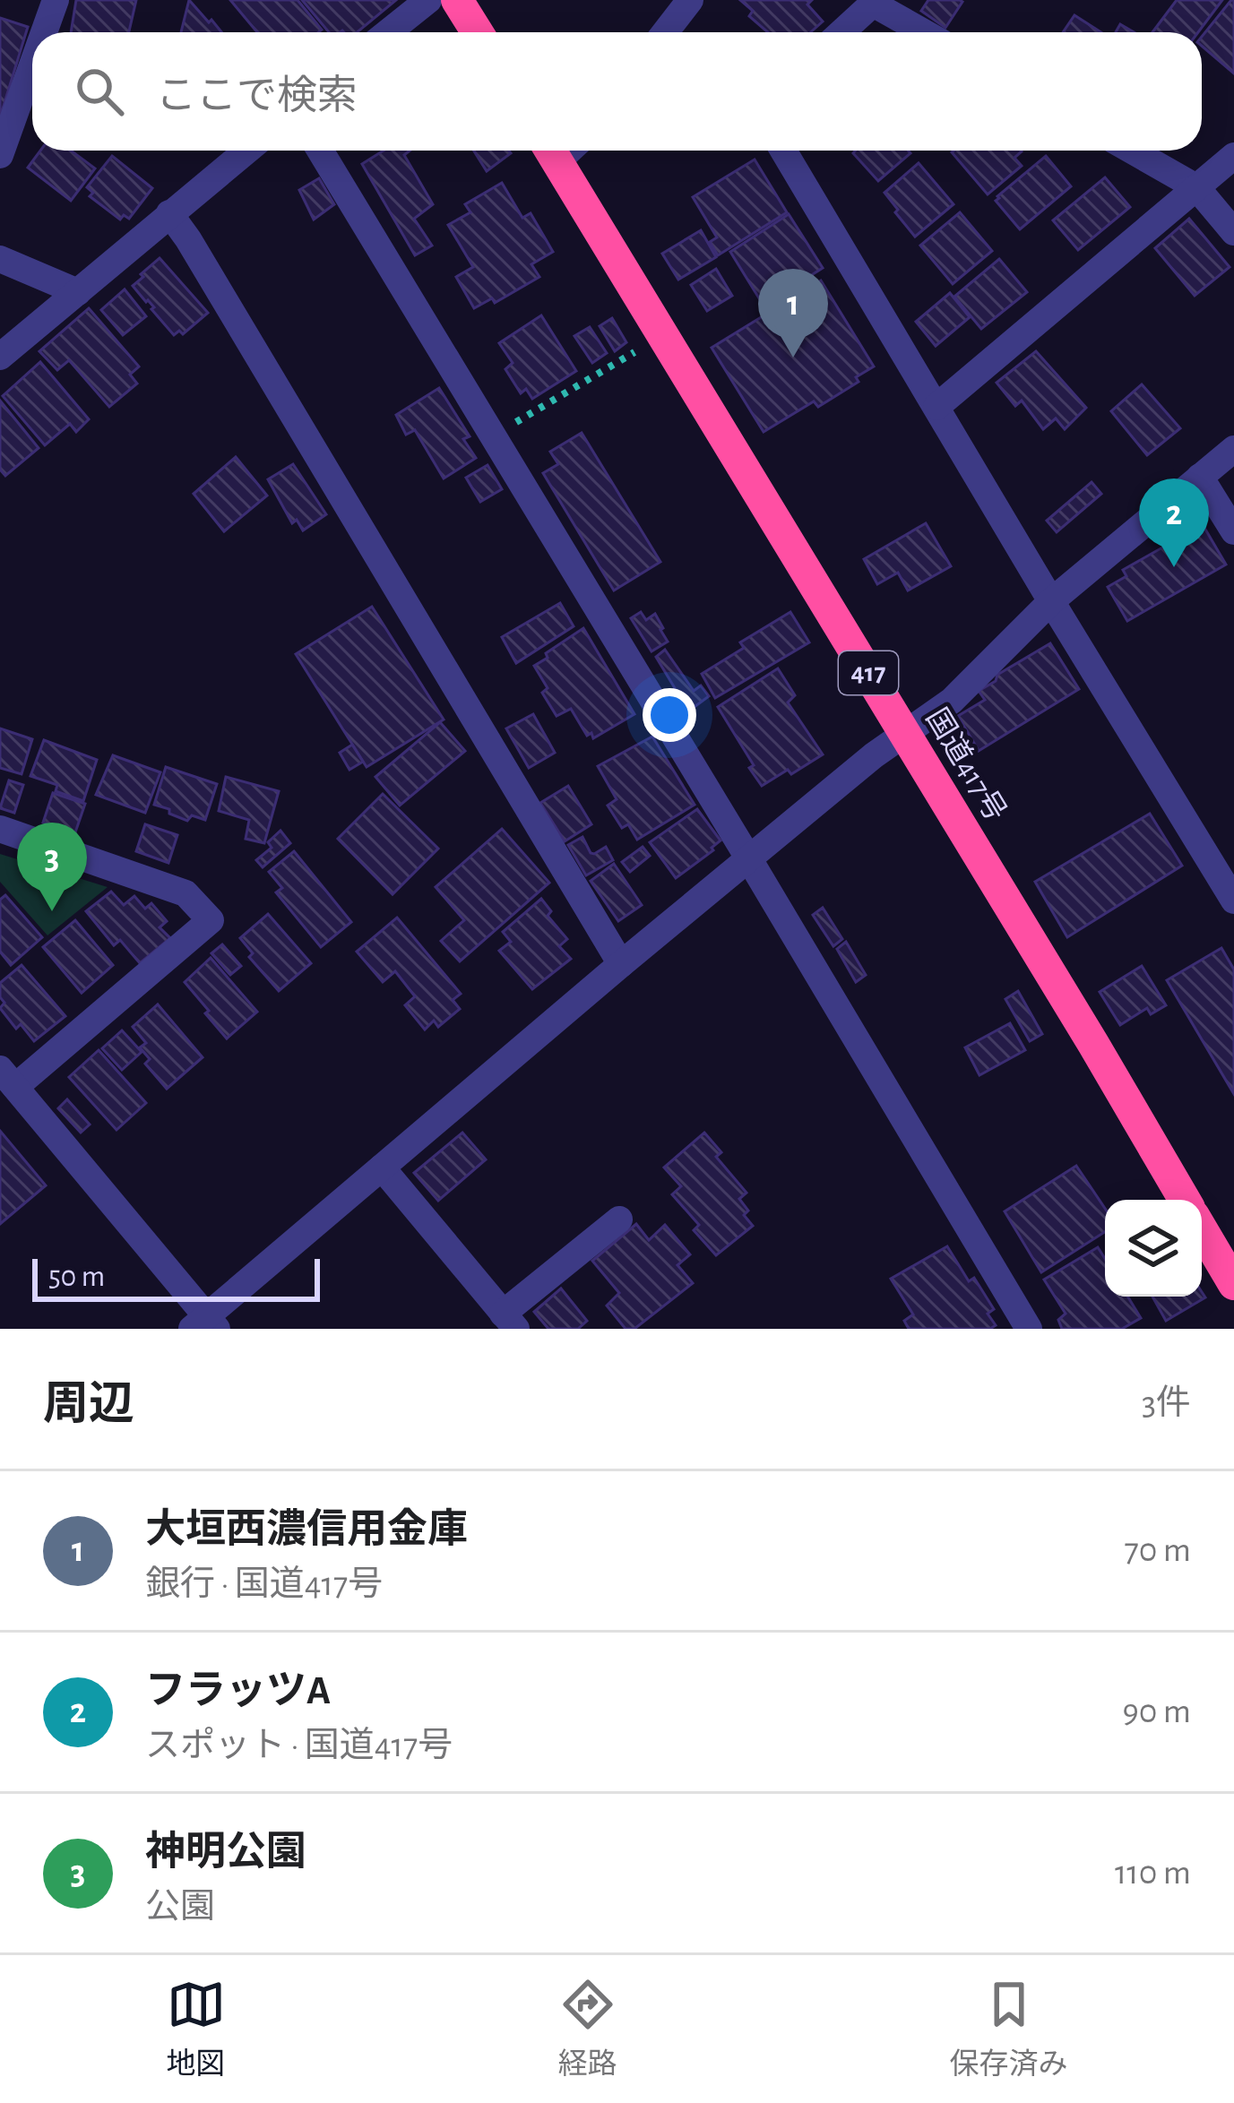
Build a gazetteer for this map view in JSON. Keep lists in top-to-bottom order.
{
  "streets": {
    "highway": ["417", "国道417号"]
  },
  "scale_bar": "50 m",
  "page": {
    "search": "ここで検索",
    "pins": ["1", "2", "3"],
    "scale": "50 m",
    "heading": ["周辺", "3件"],
    "list": [
      {
        "mark": "1",
        "name": "大垣西濃信用金庫",
        "note": "銀行 · 国道417号",
        "value": "70 m"
      },
      {
        "mark": "2",
        "name": "フラッツA",
        "note": "スポット · 国道417号",
        "value": "90 m"
      },
      {
        "mark": "3",
        "name": "神明公園",
        "note": "公園",
        "value": "110 m"
      }
    ],
    "nav": ["地図", "経路", "保存済み"]
  }
}
